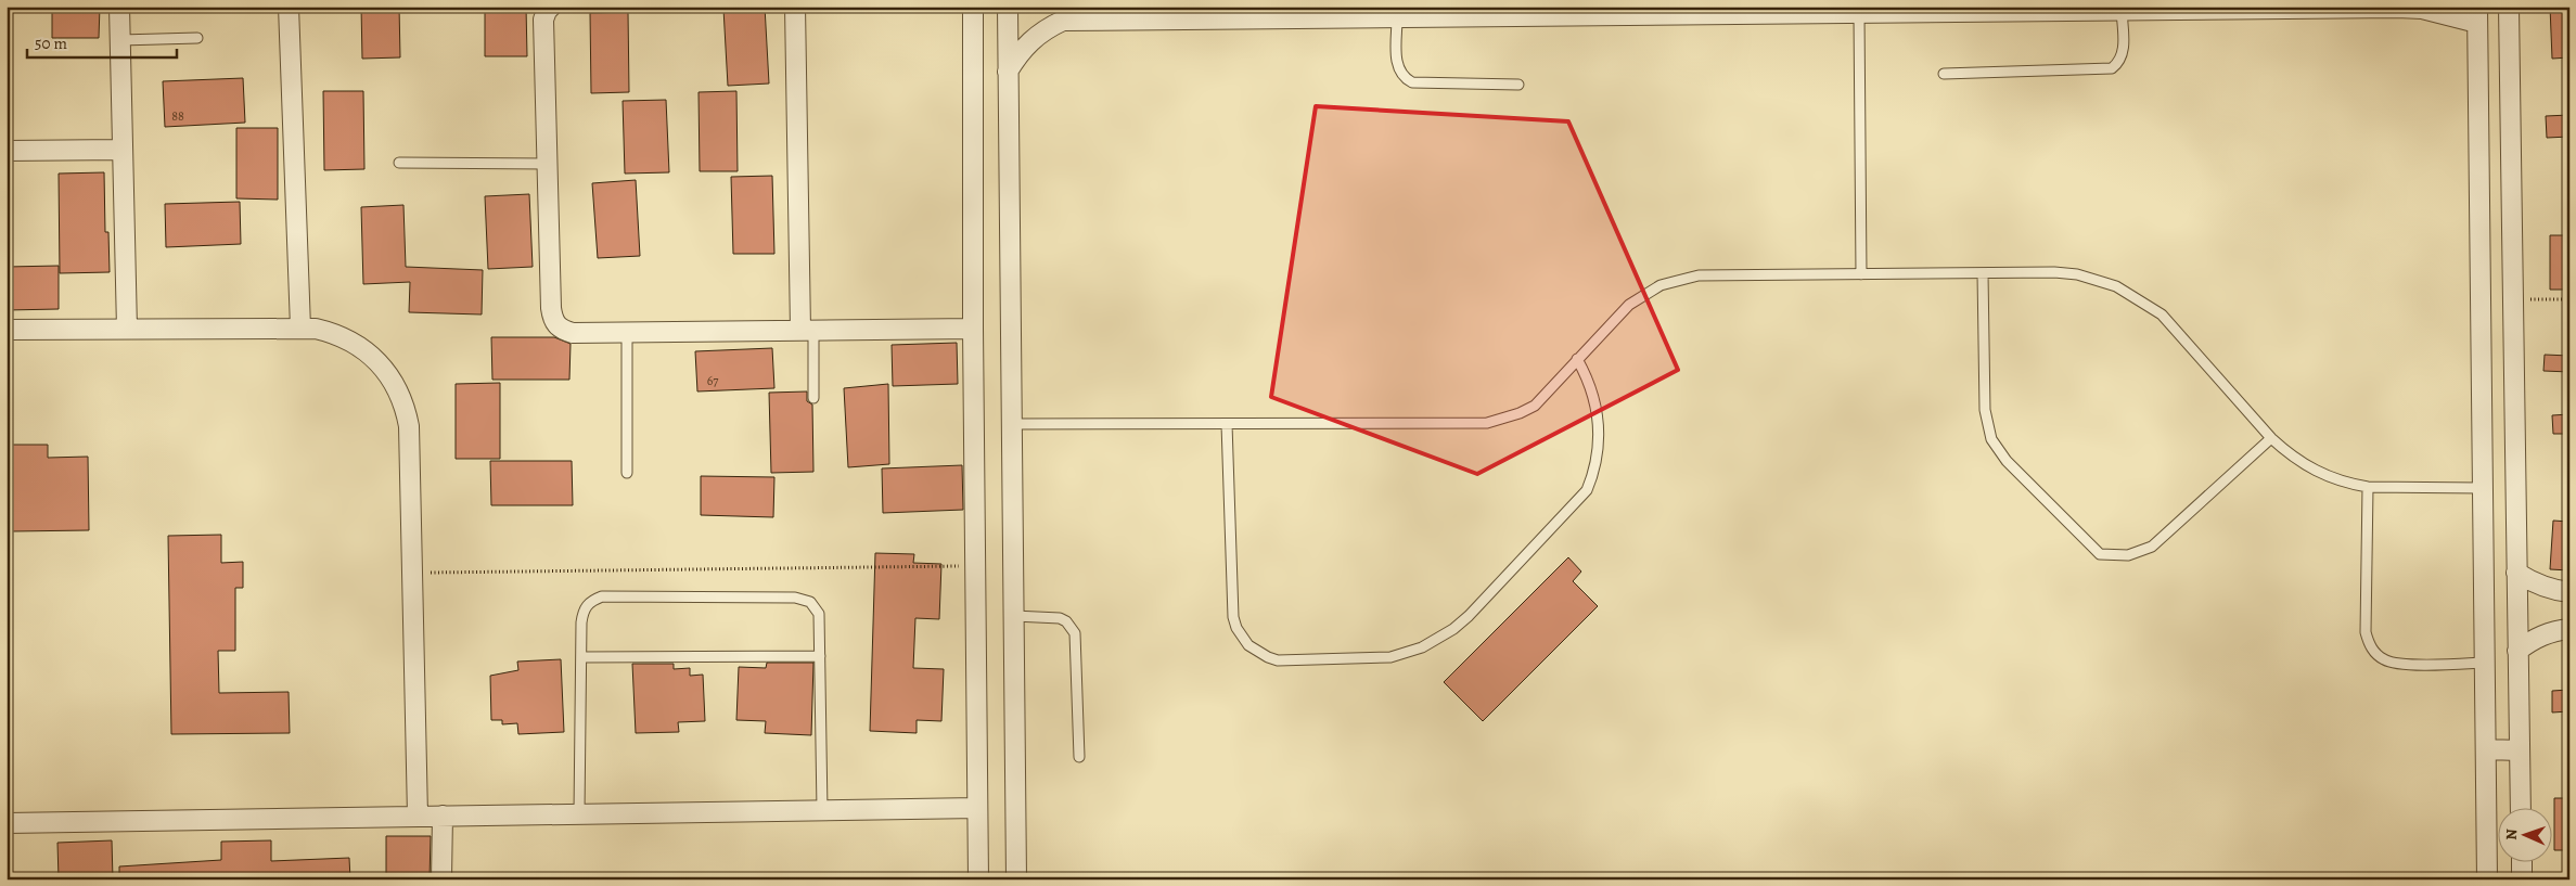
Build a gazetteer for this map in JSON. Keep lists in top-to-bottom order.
{
  "house_numbers": ["88", "67"],
  "scale_bar": "50 m",
  "north": "left"
}
